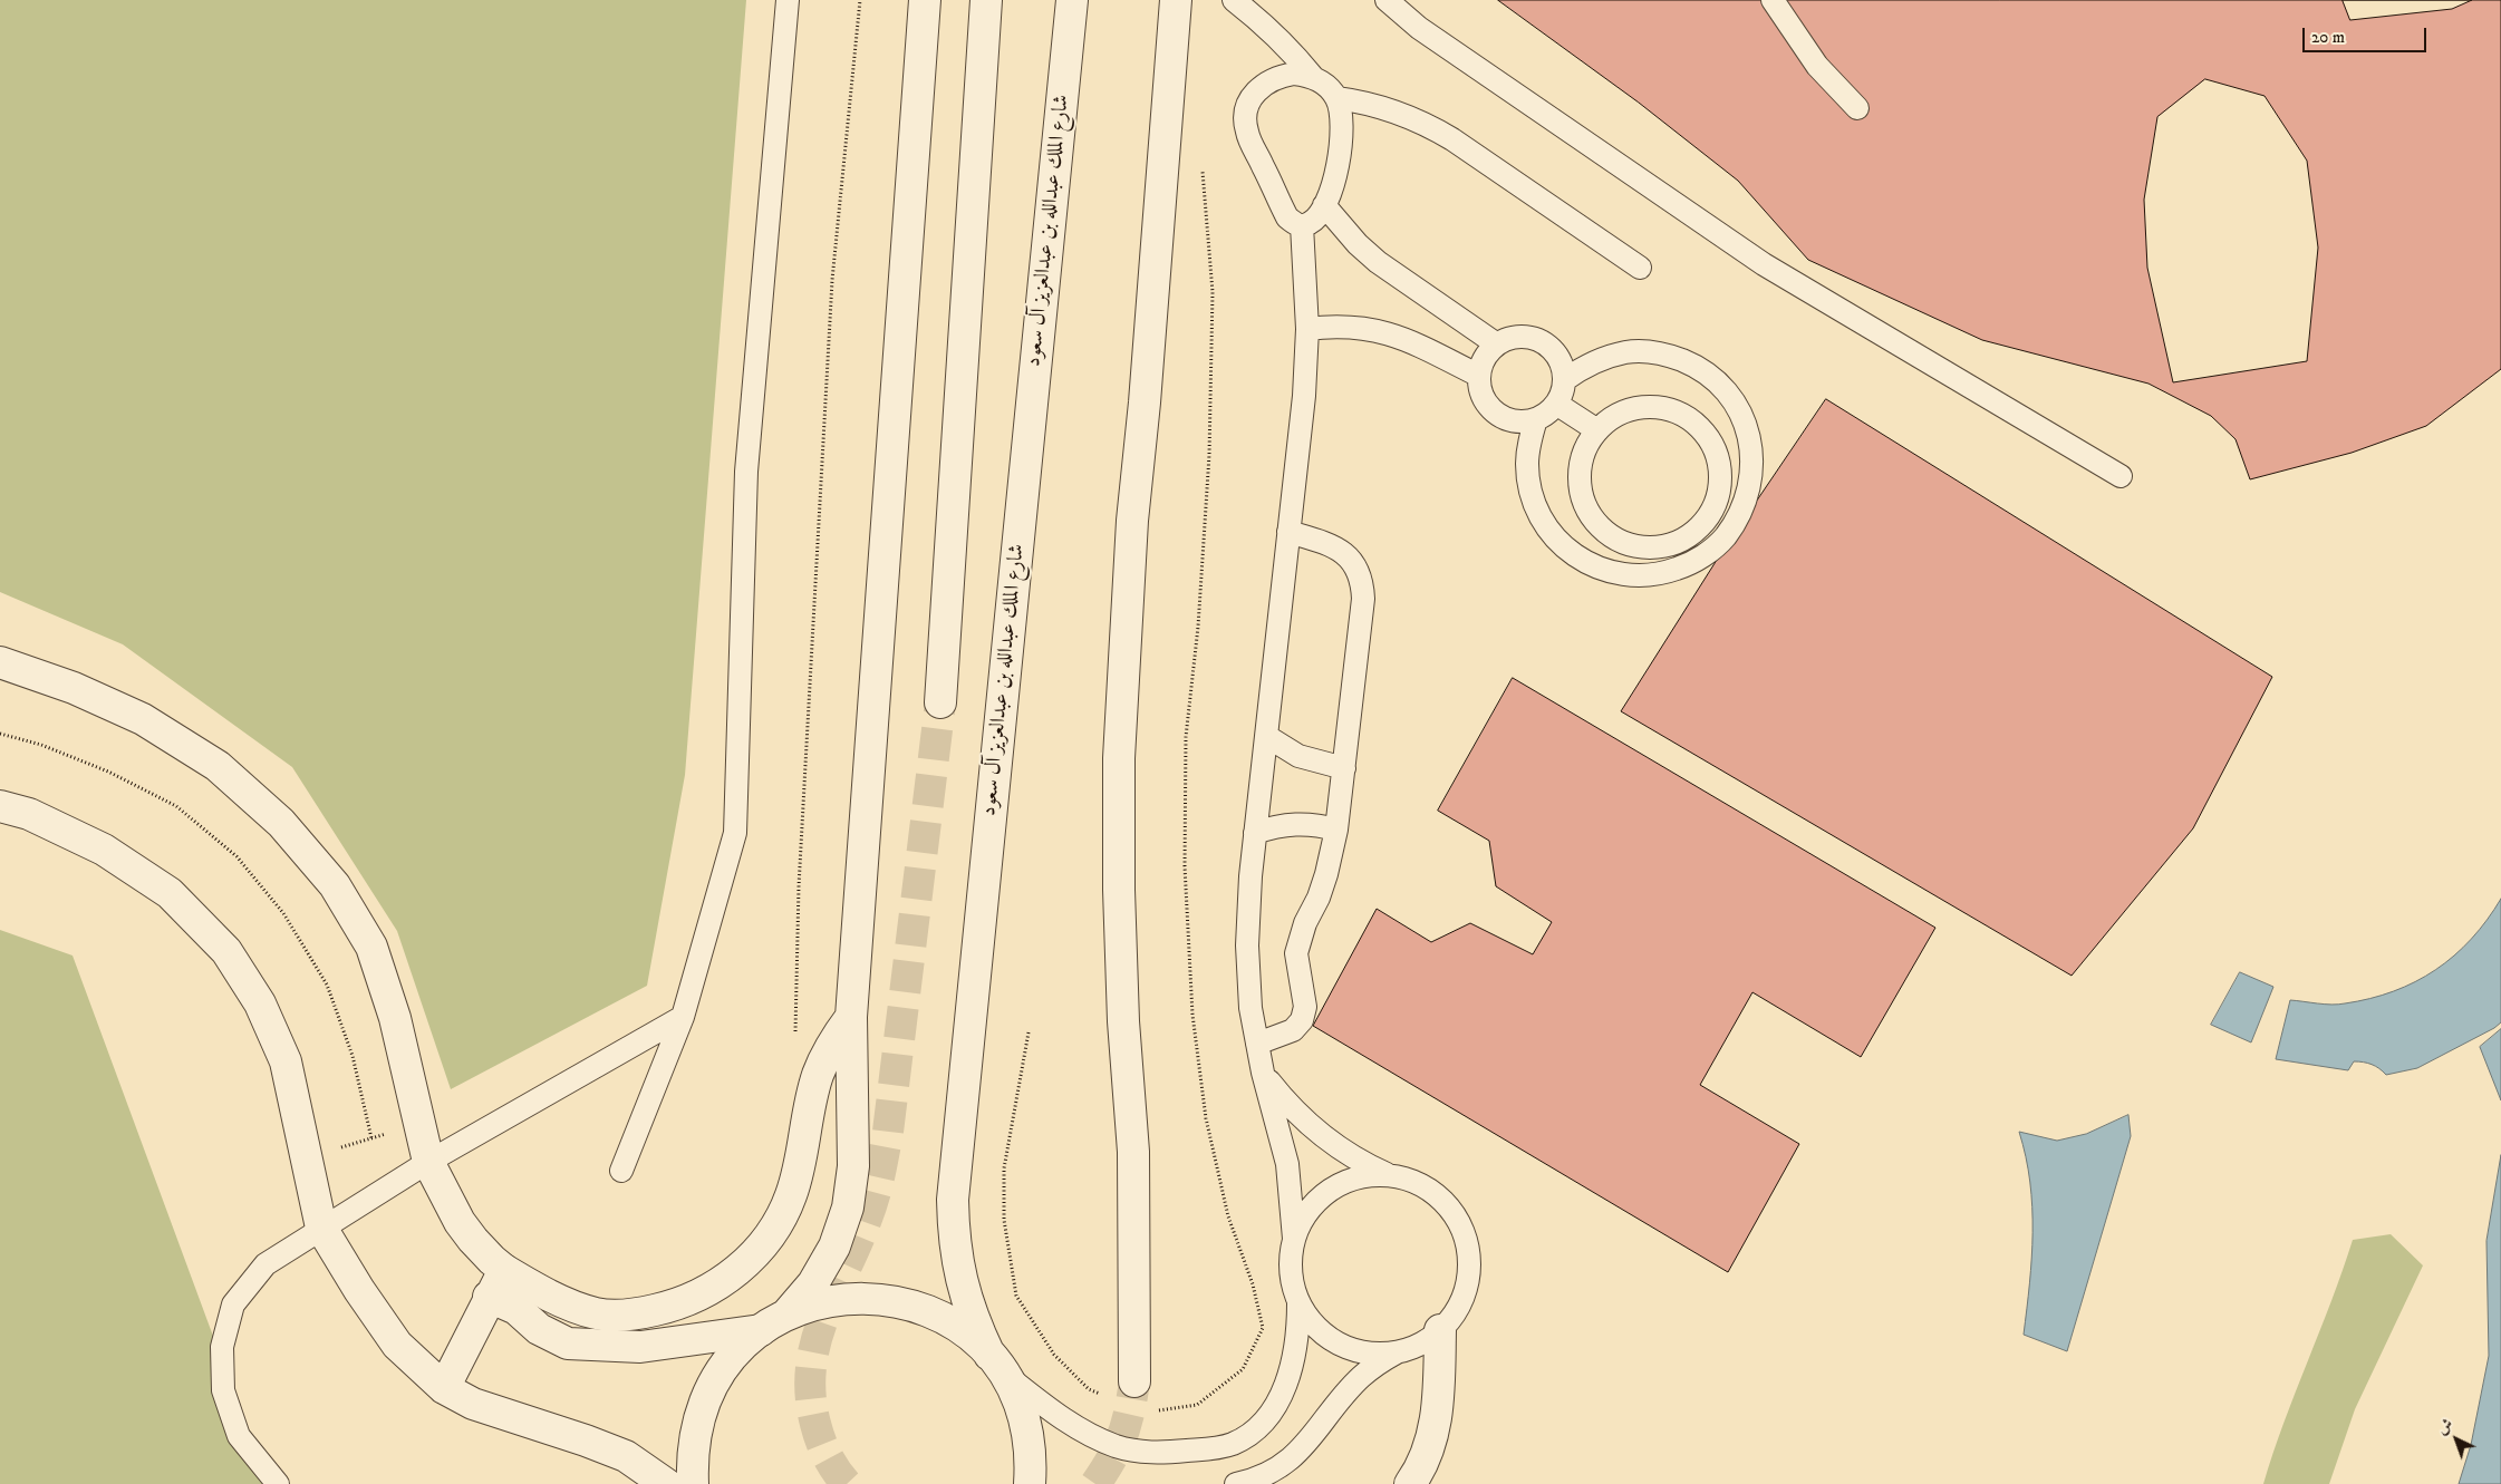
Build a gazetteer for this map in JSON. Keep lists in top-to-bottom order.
{
  "streets": {
    "street": ["شارع الملك عبدالله بن عبدالعزيز آل سعود"]
  },
  "scale_bar": "20 m",
  "north": "top left"
}
